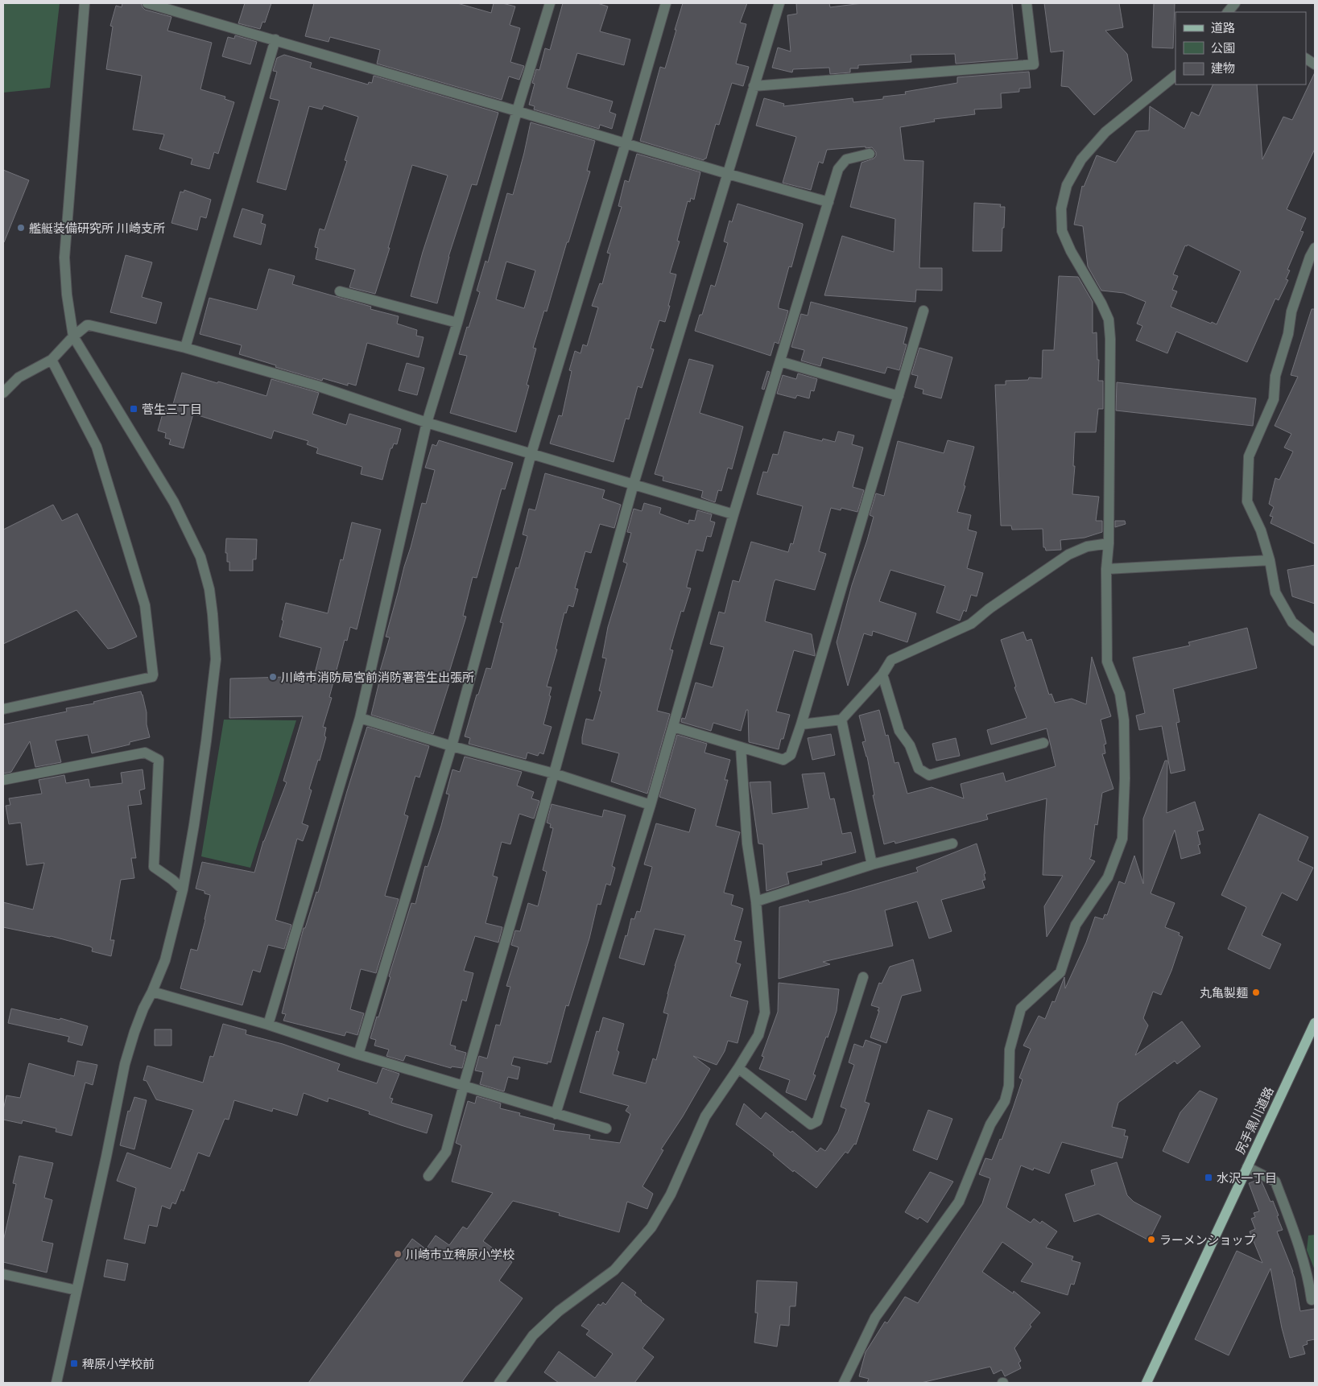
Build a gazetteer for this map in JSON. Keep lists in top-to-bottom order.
{
  "streets": {
    "main road": ["尻手黒川道路"]
  },
  "places": {
    "other": [
      "艦艇装備研究所 川崎支所",
      "川崎市消防局宮前消防署菅生出張所",
      "丸亀製麺",
      "ラーメンショップ",
      "川崎市立稗原小学校"
    ],
    "transit": ["菅生三丁目", "水沢一丁目", "稗原小学校前"]
  },
  "legend": ["道路", "公園", "建物"]
}
